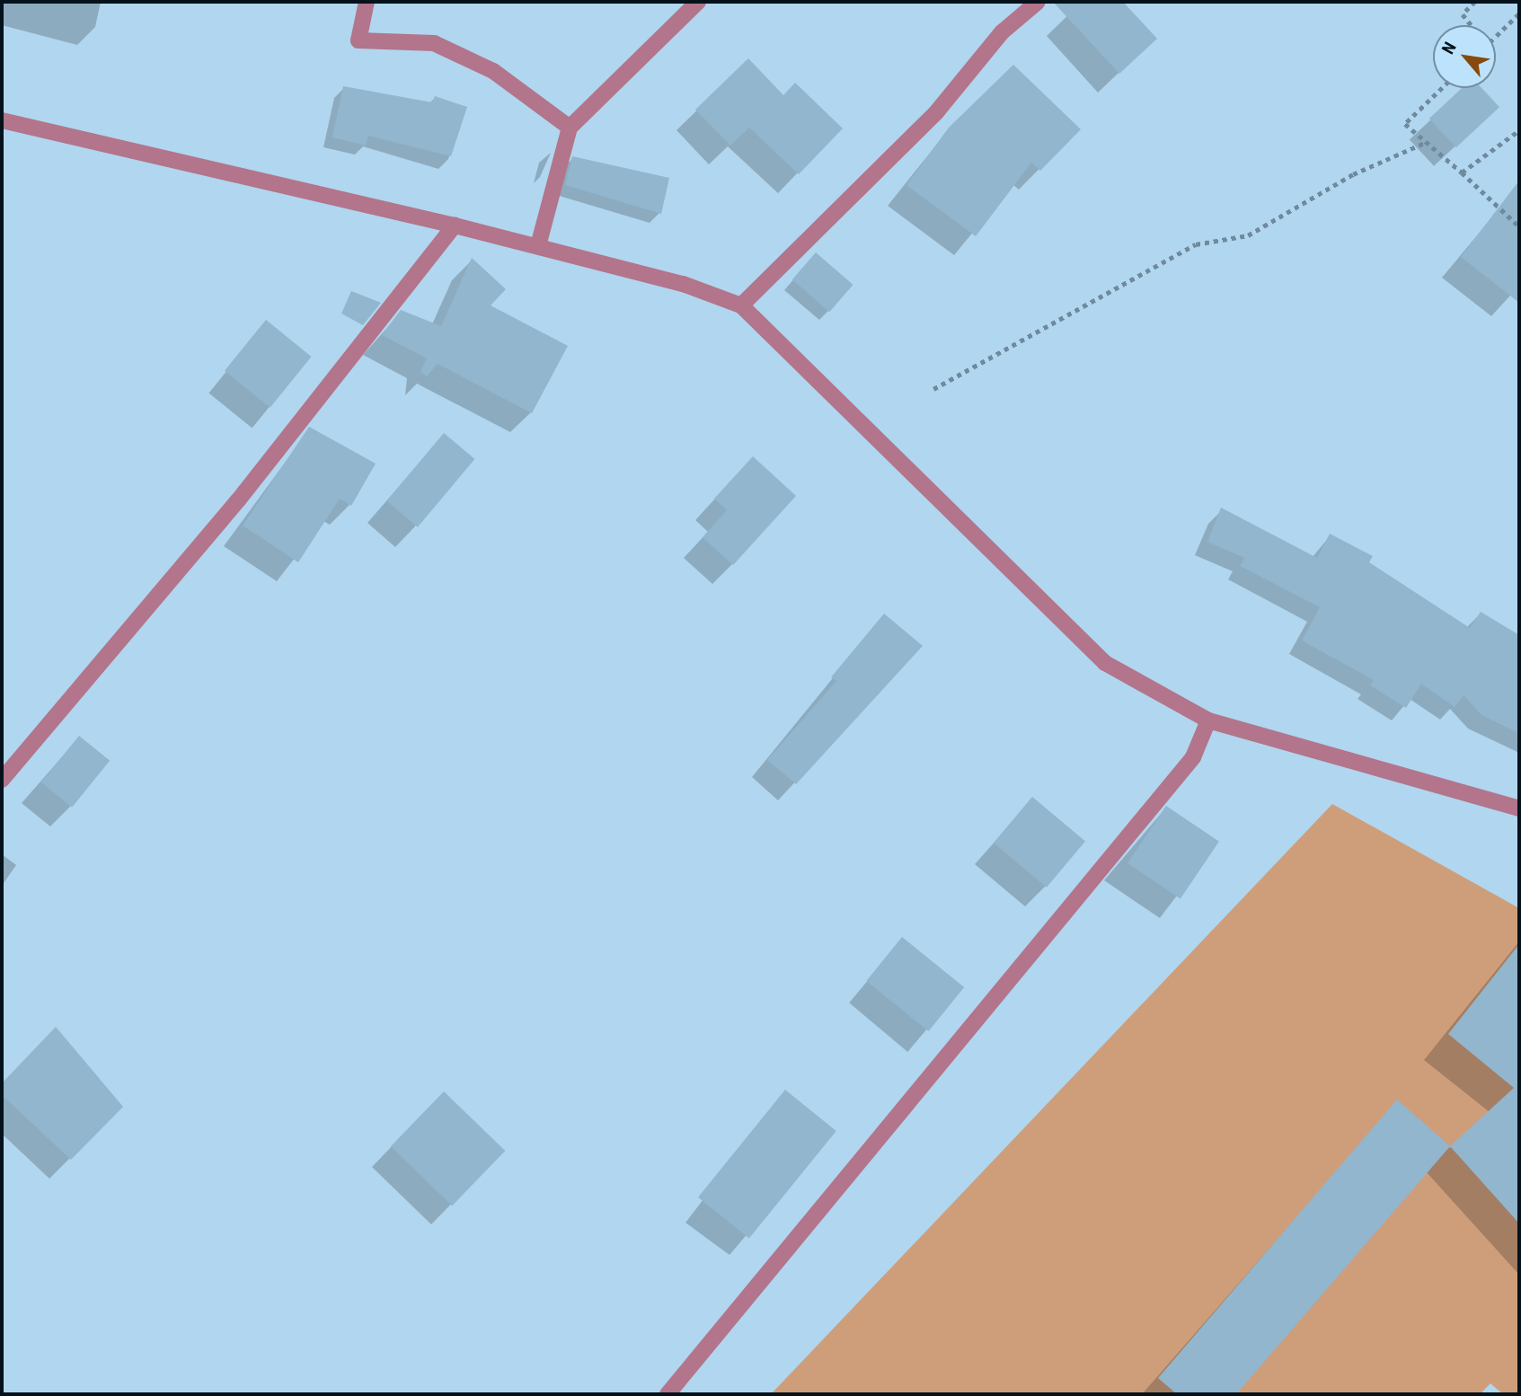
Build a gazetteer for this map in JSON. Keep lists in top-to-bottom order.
{
  "north": "top left"
}
